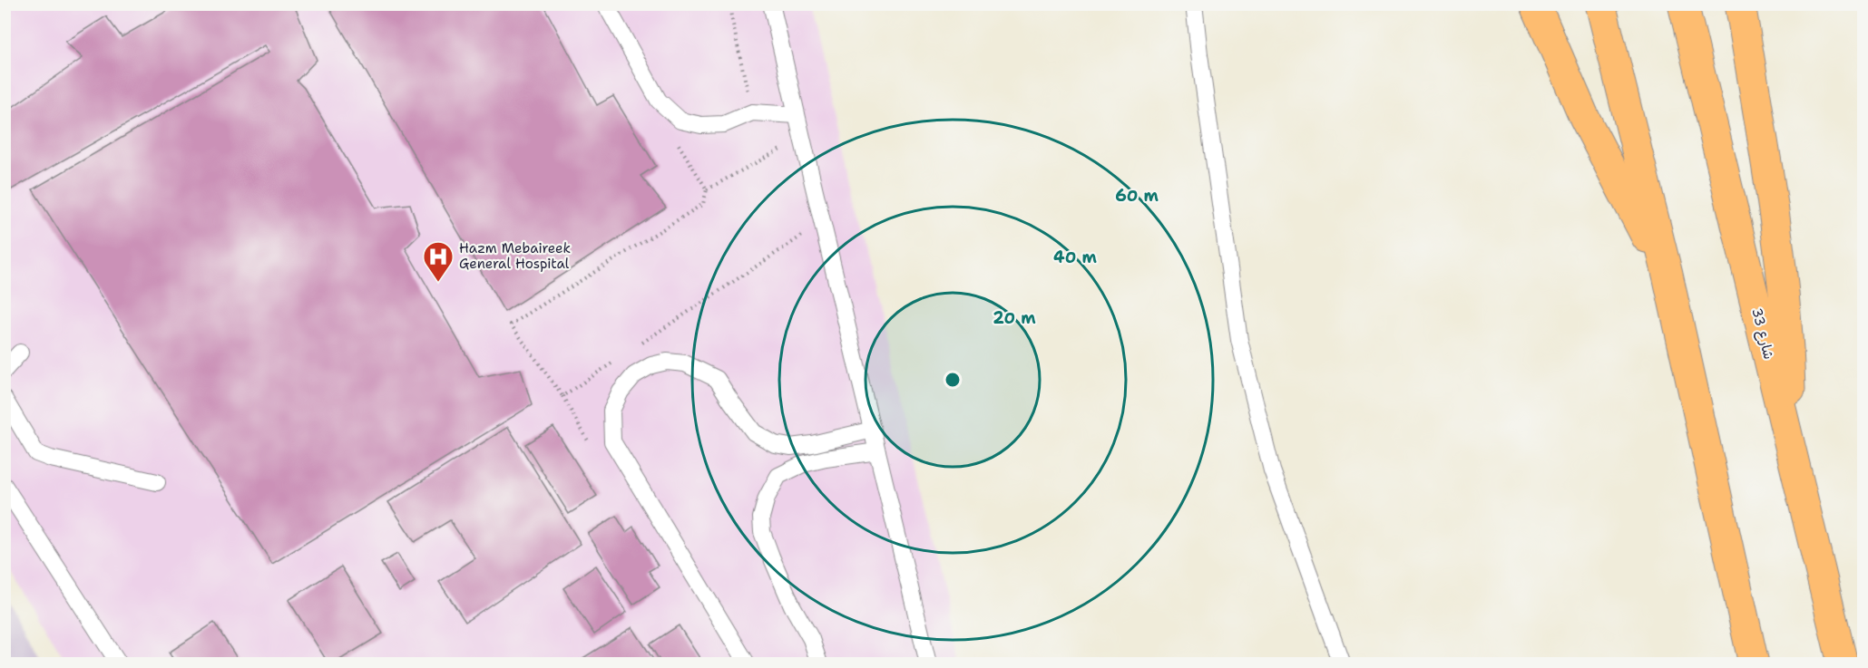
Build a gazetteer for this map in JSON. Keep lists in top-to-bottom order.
{
  "streets": {
    "highway": ["شارع 33"]
  },
  "places": {
    "hospital": ["Hazm Mebaireek General Hospital"]
  },
  "rings": ["60 m", "40 m", "20 m"]
}
